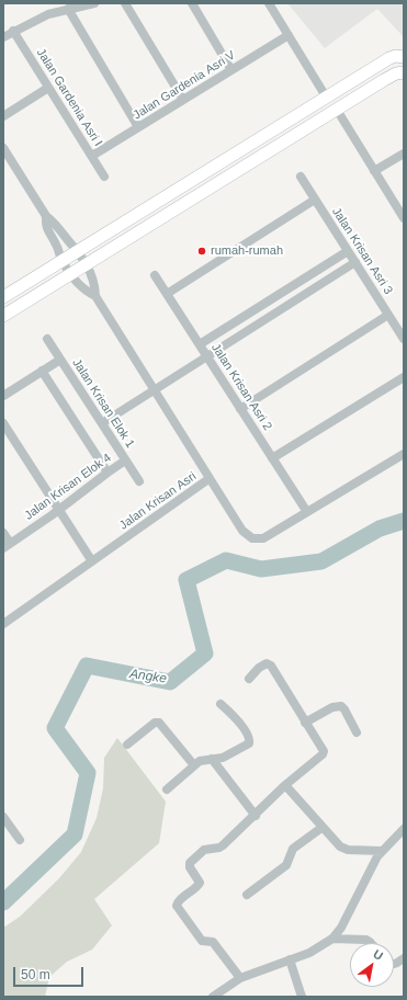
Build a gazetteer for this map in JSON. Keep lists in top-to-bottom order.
{
  "streets": {
    "street": [
      "Jalan Gardenia Asri V",
      "Jalan Gardenia Asri I",
      "Jalan Krisan Asri 3",
      "Jalan Krisan Asri 2",
      "Jalan Krisan Elok 1",
      "Jalan Krisan Elok 4",
      "Jalan Krisan Asri"
    ]
  },
  "crossings": [
    ["Jalan Gardenia Asri V", "Jalan Gardenia Asri I"],
    ["Jalan Krisan Asri 2", "Jalan Krisan Asri"],
    ["Jalan Krisan Elok 1", "Jalan Krisan Elok 4"]
  ],
  "water": ["Angke"],
  "places": ["rumah-rumah"],
  "scale_bar": "50 m",
  "north": "top right"
}
